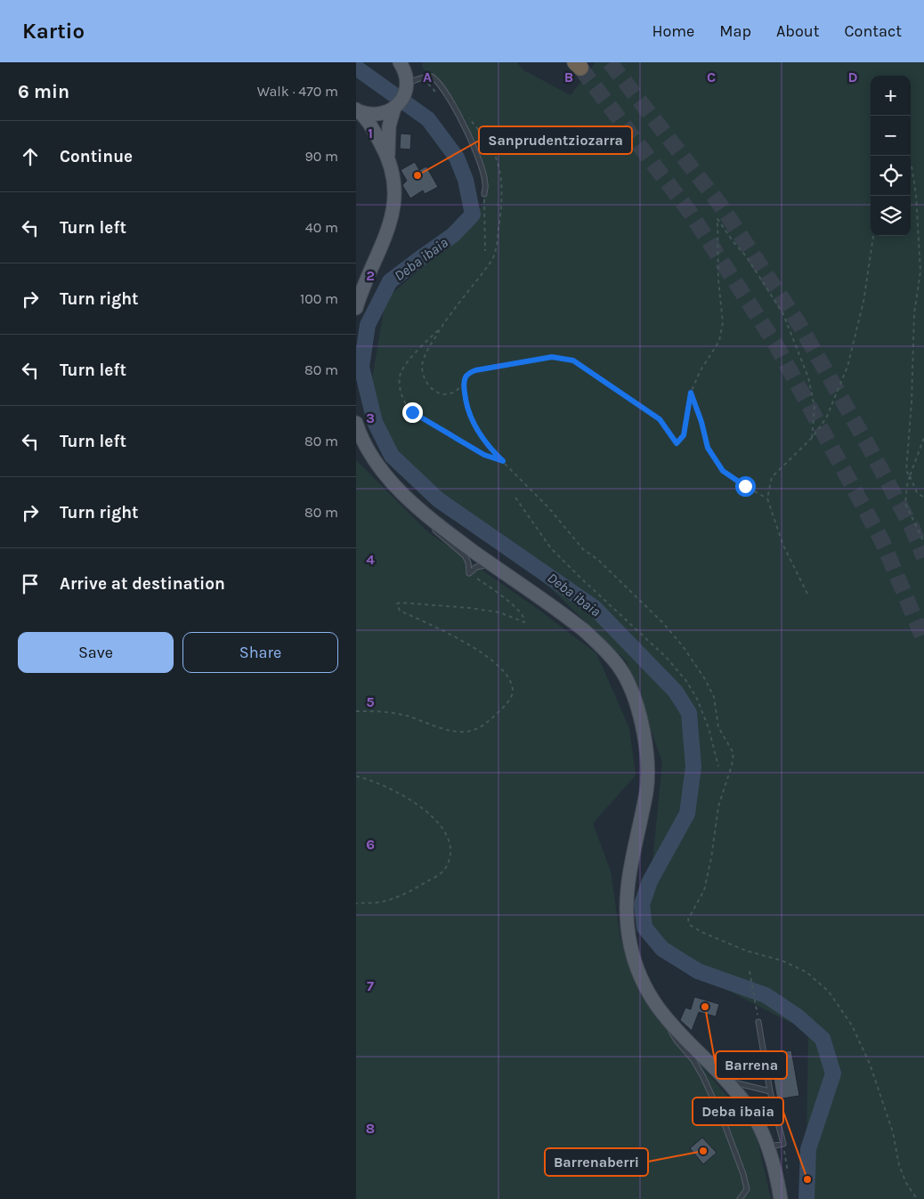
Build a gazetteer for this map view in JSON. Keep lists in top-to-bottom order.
{
  "water": ["Deba ibaia"],
  "places": [
    "Sanprudentziozarra",
    "Barrena",
    "Barrenaberri",
    "Deba ibaia"
  ],
  "page": {
    "header": "Kartio",
    "nav": [
      "Home",
      "Map",
      "About",
      "Contact"
    ],
    "heading": ["6 min", "Walk · 470 m"],
    "map_buttons": ["+", "−"],
    "list": [
      ["Continue", "90 m"],
      ["Turn left", "40 m"],
      ["Turn right", "100 m"],
      ["Turn left", "80 m"],
      ["Turn left", "80 m"],
      ["Turn right", "80 m"],
      "Arrive at destination"
    ],
    "buttons": ["Save", "Share"]
  },
  "grid": {
    "columns": [
      "A",
      "B",
      "C",
      "D"
    ],
    "rows": [
      "1",
      "2",
      "3",
      "4",
      "5",
      "6",
      "7",
      "8"
    ]
  }
}
